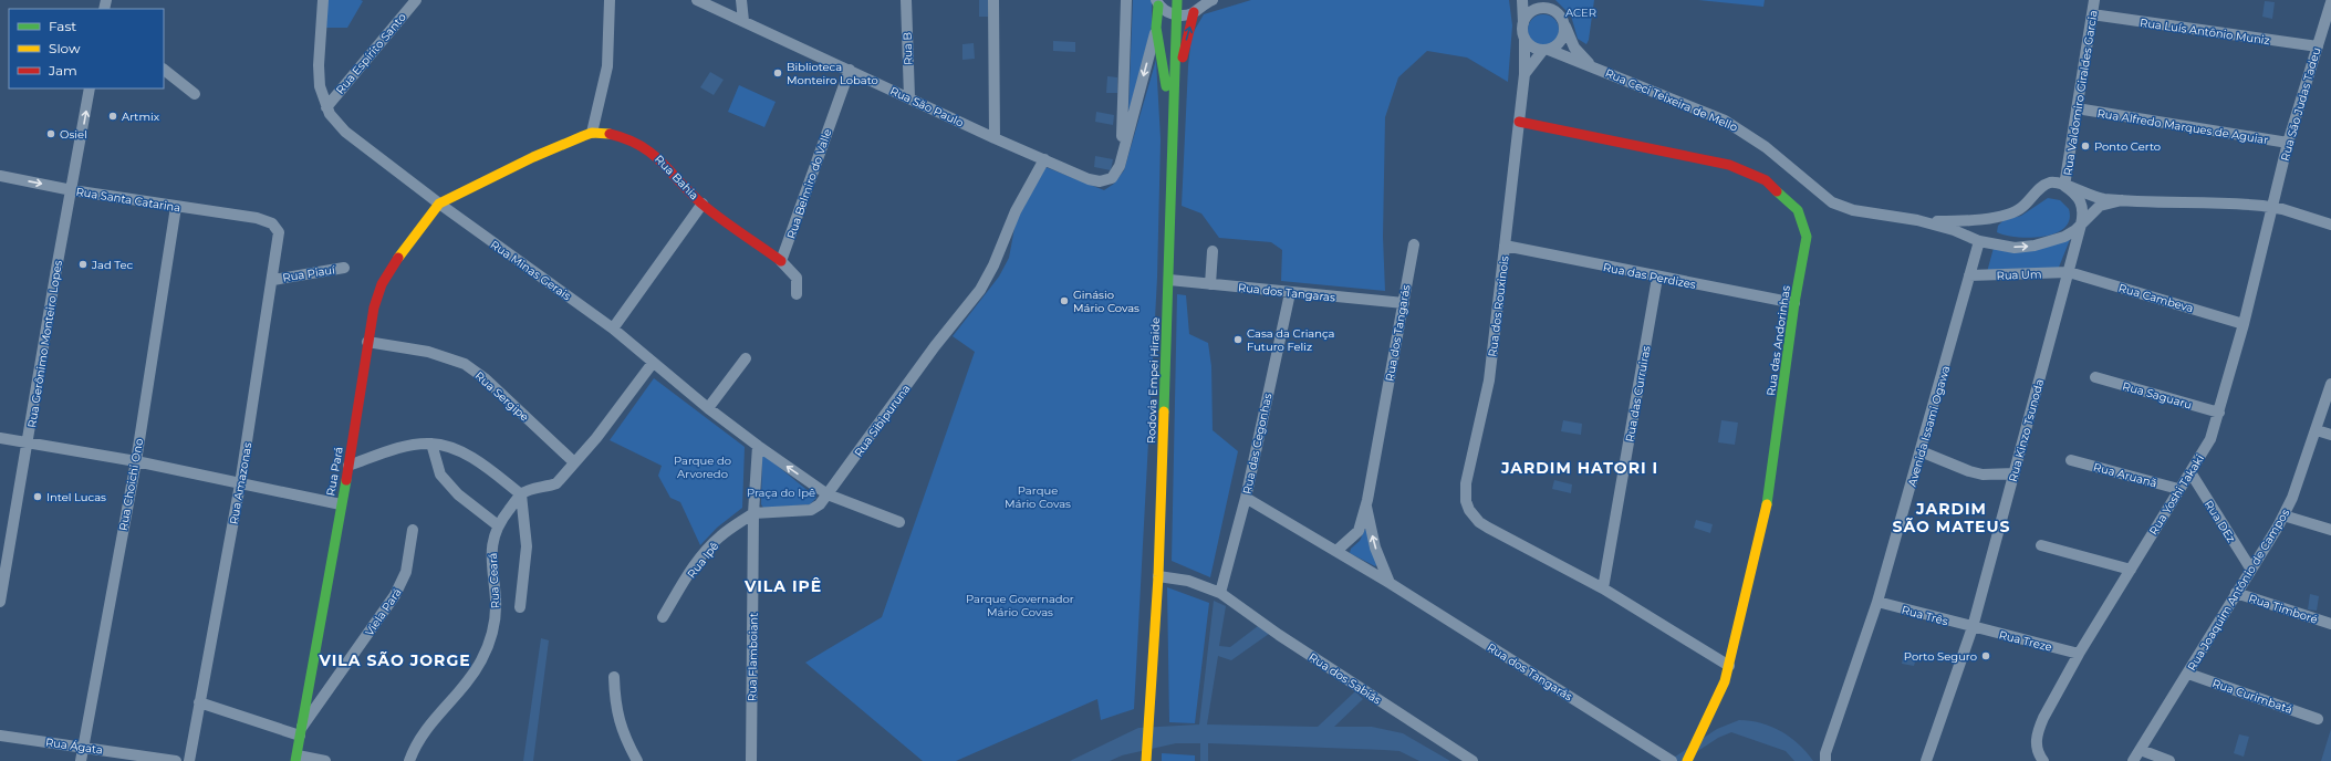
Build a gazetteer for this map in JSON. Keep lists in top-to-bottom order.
{
  "streets": {
    "street": [
      "Rua Luís Antônio Muniz",
      "Rua B",
      "Rua Espírito Santo",
      "Rua Valdomiro Giraldes Garcia",
      "Rua Ceci Teixeira de Mello",
      "Rua São Judas Tadeu",
      "Rua São Paulo",
      "Rua Alfredo Marques de Aguiar",
      "Rua Bahia",
      "Rua Belmiro do Valle",
      "Rua Santa Catarina",
      "Rua Minas Gerais",
      "Rua Piauí",
      "Rua Um",
      "Rua das Perdizes",
      "Rua dos Tangaras",
      "Rua Cambeva",
      "Rua dos Rouxinois",
      "Rua dos Tangarás",
      "Rua das Andorinhas",
      "Rua Gerônimo Monteiro Lopes",
      "Rodovia Empei Hiraide",
      "Rua das Curruiras",
      "Rua Saguaru",
      "Rua Sergipe",
      "Rua Sibipuruna",
      "Avenida Issami Ogawa",
      "Rua Kinzo Tsunoda",
      "Rua das Cegonhas",
      "Rua Pará",
      "Rua Aruanã",
      "Rua Amazonas",
      "Rua Choichi Ono",
      "Rua Yoshi Takaki",
      "Rua DEz",
      "Rua Ipê",
      "Rua Ceará",
      "Rua Joaquim Antônio de Campos",
      "Rua Timboré",
      "Viela Pará",
      "Rua Três",
      "Rua Treze",
      "Rua Flamboiant",
      "Rua dos Sabiás",
      "Rua Curimbatá",
      "Rua Ágata"
    ]
  },
  "crossings": [
    ["Rua Luís Antônio Muniz", "Rua Valdomiro Giraldes Garcia"],
    ["Rua Luís Antônio Muniz", "Rua São Judas Tadeu"],
    ["Rua B", "Rua São Paulo"],
    ["Rua Espírito Santo", "Rua Minas Gerais"],
    ["Rua Valdomiro Giraldes Garcia", "Rua Alfredo Marques de Aguiar"],
    ["Rua Valdomiro Giraldes Garcia", "Rua Kinzo Tsunoda"],
    ["Rua Ceci Teixeira de Mello", "Rua dos Rouxinois"],
    ["Rua São Judas Tadeu", "Rua Alfredo Marques de Aguiar"],
    ["Rua São Judas Tadeu", "Rua Yoshi Takaki"],
    ["Rua São Paulo", "Rua Belmiro do Valle"],
    ["Rua São Paulo", "Rua Sibipuruna"],
    ["Rua Bahia", "Rua Minas Gerais"],
    ["Rua Bahia", "Rua Pará"],
    ["Rua Santa Catarina", "Rua Gerônimo Monteiro Lopes"],
    ["Rua Santa Catarina", "Rua Amazonas"],
    ["Rua Santa Catarina", "Rua Choichi Ono"],
    ["Rua Minas Gerais", "Rua Sibipuruna"],
    ["Rua Minas Gerais", "Rua Pará"],
    ["Rua Minas Gerais", "Rua Flamboiant"],
    ["Rua Piauí", "Rua Amazonas"],
    ["Rua Um", "Rua Cambeva"],
    ["Rua Um", "Avenida Issami Ogawa"],
    ["Rua Um", "Rua Kinzo Tsunoda"],
    ["Rua das Perdizes", "Rua dos Rouxinois"],
    ["Rua das Perdizes", "Rua das Andorinhas"],
    ["Rua das Perdizes", "Rua das Curruiras"],
    ["Rua dos Tangaras", "Rua dos Tangarás"],
    ["Rua dos Tangaras", "Rodovia Empei Hiraide"],
    ["Rua dos Tangaras", "Rua das Cegonhas"],
    ["Rua Cambeva", "Rua Kinzo Tsunoda"],
    ["Rua Cambeva", "Rua Yoshi Takaki"],
    ["Rua dos Rouxinois", "Rua das Andorinhas"],
    ["Rua dos Rouxinois", "Rua das Curruiras"],
    ["Rua dos Tangarás", "Rua das Cegonhas"],
    ["Rodovia Empei Hiraide", "Rua dos Sabiás"],
    ["Rua Saguaru", "Rua Yoshi Takaki"],
    ["Rua Sergipe", "Rua Pará"],
    ["Rua Sibipuruna", "Rua Ipê"],
    ["Rua Sibipuruna", "Rua Flamboiant"],
    ["Avenida Issami Ogawa", "Rua Três"],
    ["Rua Kinzo Tsunoda", "Rua Três"],
    ["Rua Kinzo Tsunoda", "Rua Treze"],
    ["Rua das Cegonhas", "Rua dos Sabiás"],
    ["Rua Pará", "Viela Pará"],
    ["Rua Aruanã", "Rua Yoshi Takaki"],
    ["Rua Choichi Ono", "Rua Ágata"],
    ["Rua Yoshi Takaki", "Rua DEz"],
    ["Rua Yoshi Takaki", "Rua Treze"],
    ["Rua DEz", "Rua Joaquim Antônio de Campos"],
    ["Rua Ipê", "Rua Flamboiant"],
    ["Rua Joaquim Antônio de Campos", "Rua Timboré"],
    ["Rua Joaquim Antônio de Campos", "Rua Curimbatá"],
    ["Rua Três", "Rua Treze"]
  ],
  "districts": [
    "JARDIM HATORI I",
    "JARDIM SÃO MATEUS",
    "VILA IPÊ",
    "VILA SÃO JORGE"
  ],
  "parks": [
    "ACER",
    "Parque do Arvoredo",
    "Parque Mário Covas",
    "Praça do Ipê",
    "Parque Governador Mário Covas"
  ],
  "places": [
    "Biblioteca Monteiro Lobato",
    "Artmix",
    "Osiel",
    "Ponto Certo",
    "Jad Tec",
    "Ginásio Mário Covas",
    "Casa da Criança Futuro Feliz",
    "Intel Lucas",
    "Porto Seguro"
  ],
  "legend": ["Fast", "Slow", "Jam"]
}
